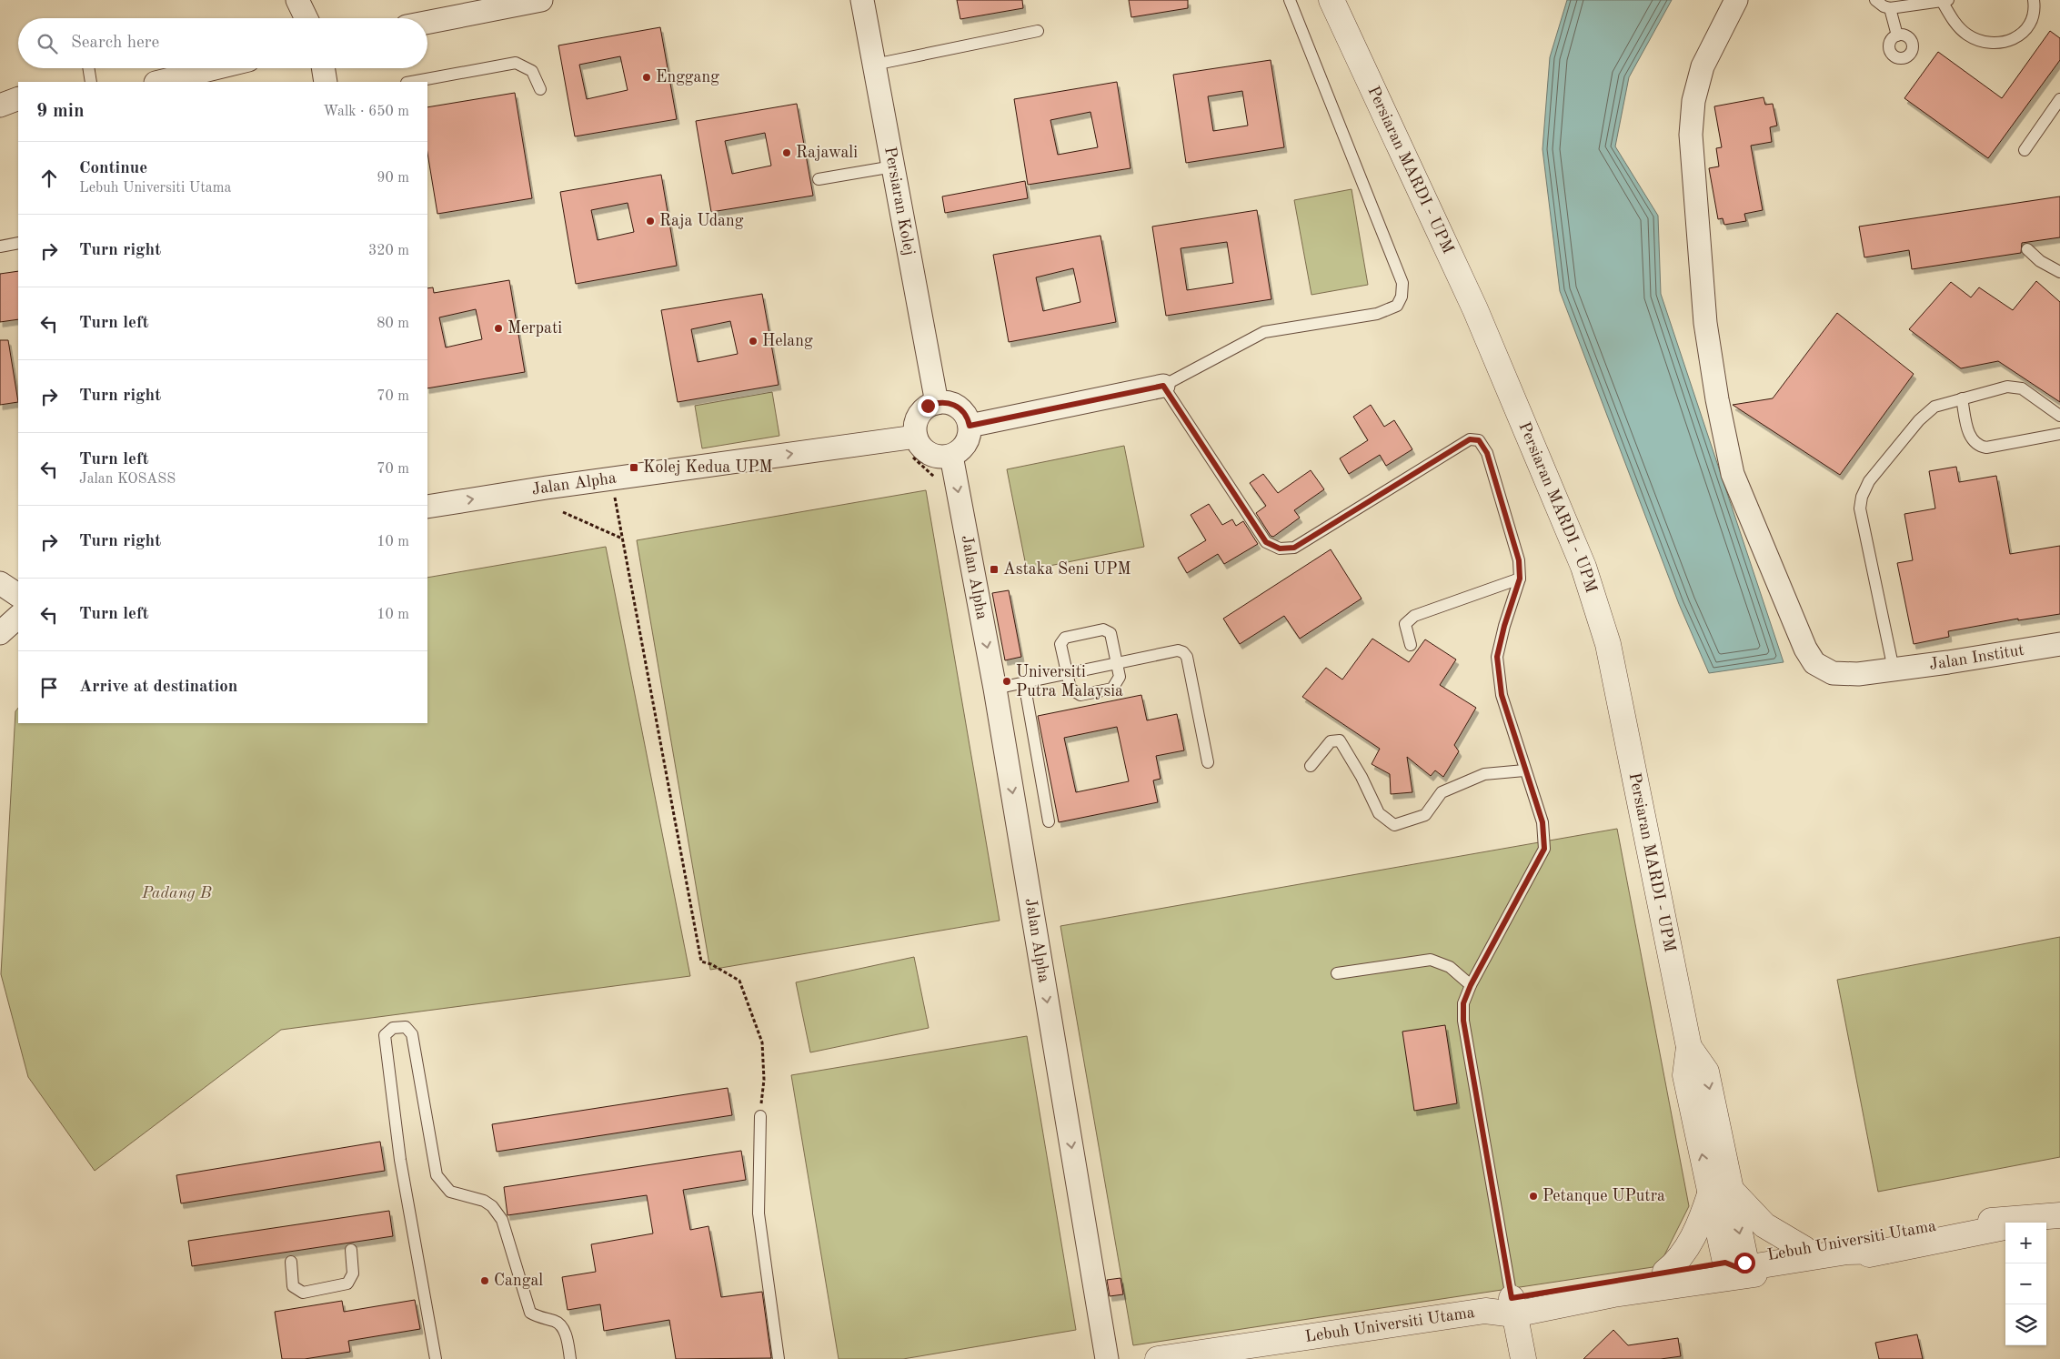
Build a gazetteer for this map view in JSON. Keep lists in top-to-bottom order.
{
  "streets": {
    "street": [
      "Persiaran MARDI - UPM",
      "Persiaran Kolej",
      "Jalan Alpha",
      "Jalan Institut",
      "Lebuh Universiti Utama"
    ]
  },
  "crossings": [
    ["Persiaran MARDI - UPM", "Lebuh Universiti Utama"],
    ["Persiaran Kolej", "Jalan Alpha"]
  ],
  "parks": ["Padang B"],
  "places": {
    "other": [
      "Enggang",
      "Rajawali",
      "Raja Udang",
      "Merpati",
      "Helang",
      "Universiti Putra Malaysia",
      "Petanque UPutra",
      "Cangal"
    ],
    "transit": ["Kolej Kedua UPM", "Astaka Seni UPM"]
  },
  "page": {
    "search": "Search here",
    "heading": ["9 min", "Walk · 650 m"],
    "list": [
      ["Continue", "Lebuh Universiti Utama", "90 m"],
      ["Turn right", "320 m"],
      ["Turn left", "80 m"],
      ["Turn right", "70 m"],
      ["Turn left", "Jalan KOSASS", "70 m"],
      ["Turn right", "10 m"],
      ["Turn left", "10 m"],
      "Arrive at destination"
    ],
    "map_buttons": ["+", "−"]
  }
}
